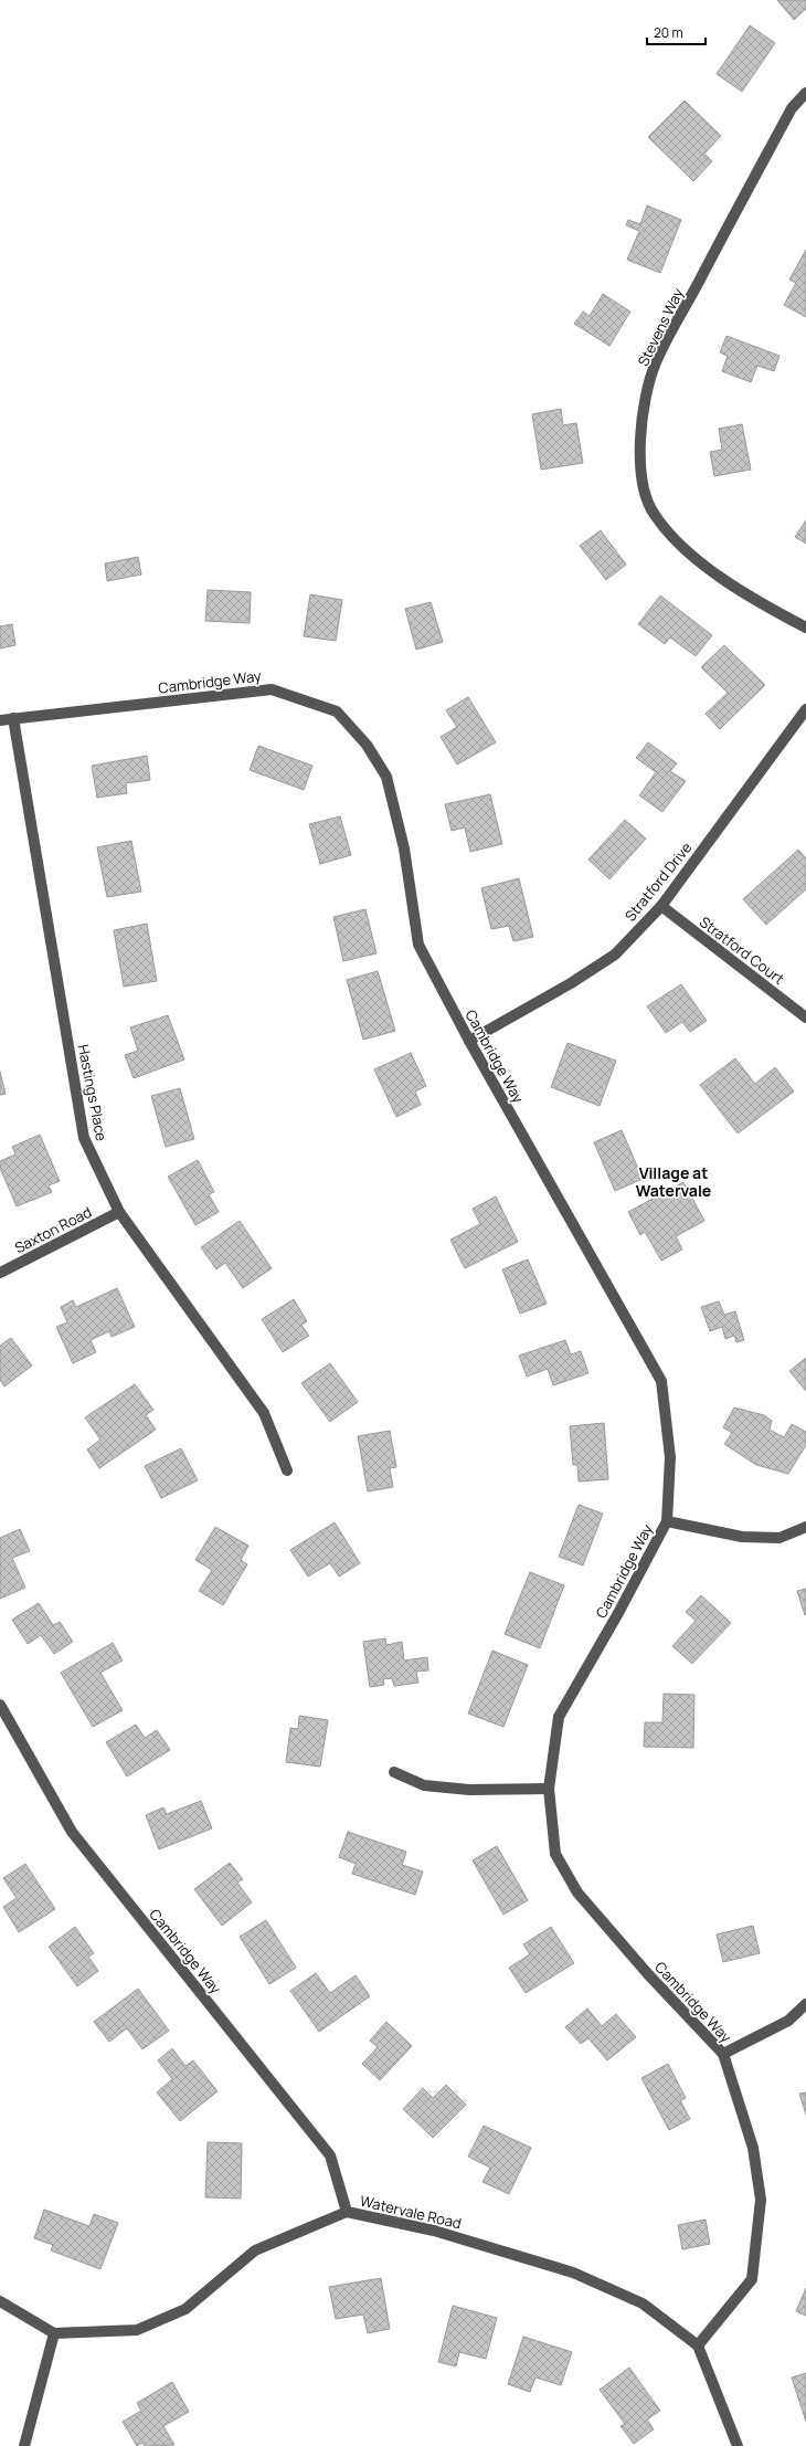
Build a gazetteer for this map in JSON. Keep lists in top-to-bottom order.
{
  "streets": {
    "street": [
      "Stevens Way",
      "Cambridge Way",
      "Stratford Drive",
      "Stratford Court",
      "Hastings Place",
      "Saxton Road",
      "Watervale Road"
    ]
  },
  "crossings": [
    ["Cambridge Way", "Stratford Drive"],
    ["Cambridge Way", "Hastings Place"],
    ["Cambridge Way", "Watervale Road"],
    ["Stratford Drive", "Stratford Court"],
    ["Hastings Place", "Saxton Road"]
  ],
  "districts": ["Village at Watervale"],
  "scale_bar": "20 m"
}
